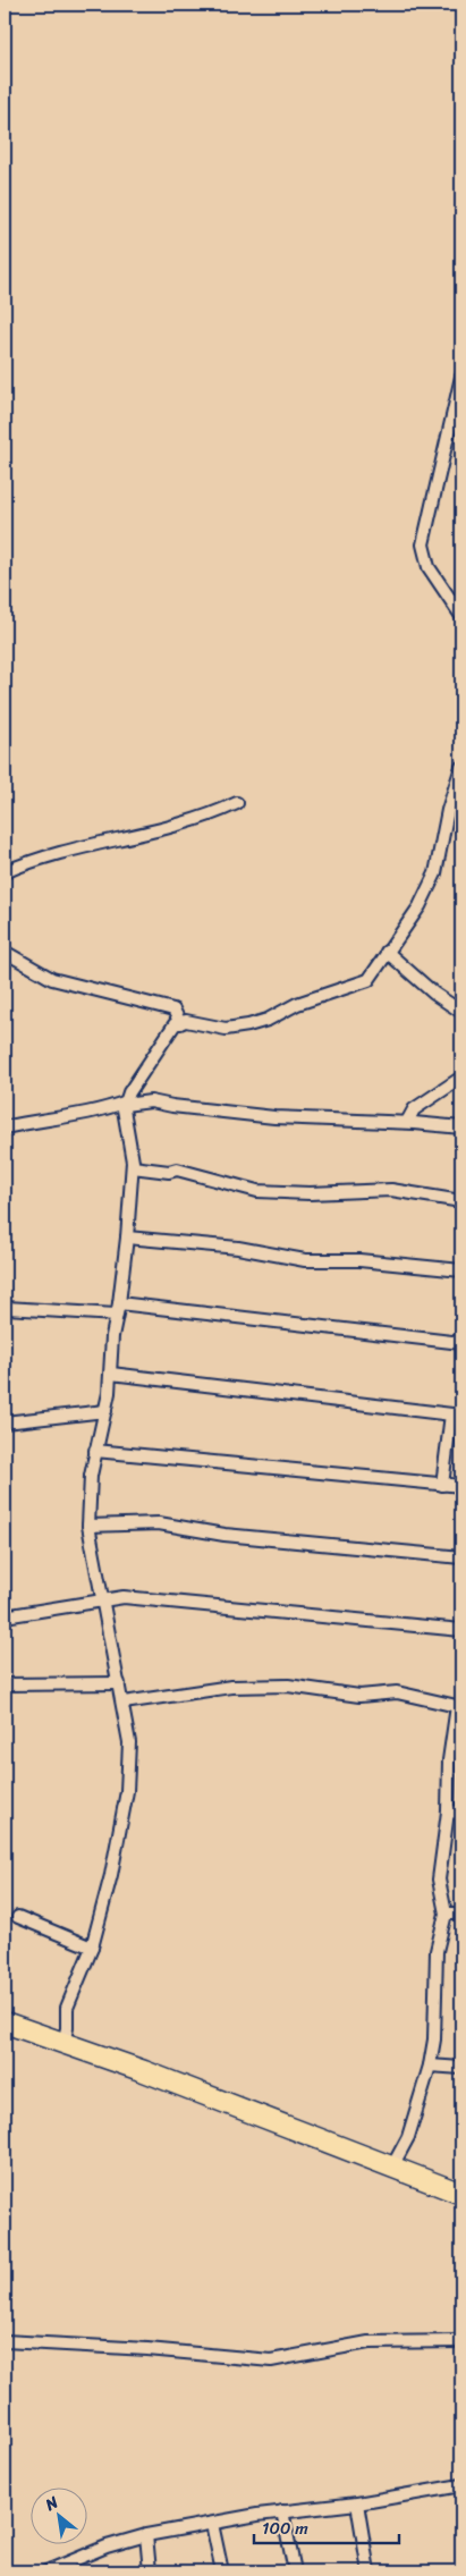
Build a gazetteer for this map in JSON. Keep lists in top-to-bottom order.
{
  "scale_bar": "100 m",
  "north": "top left"
}
